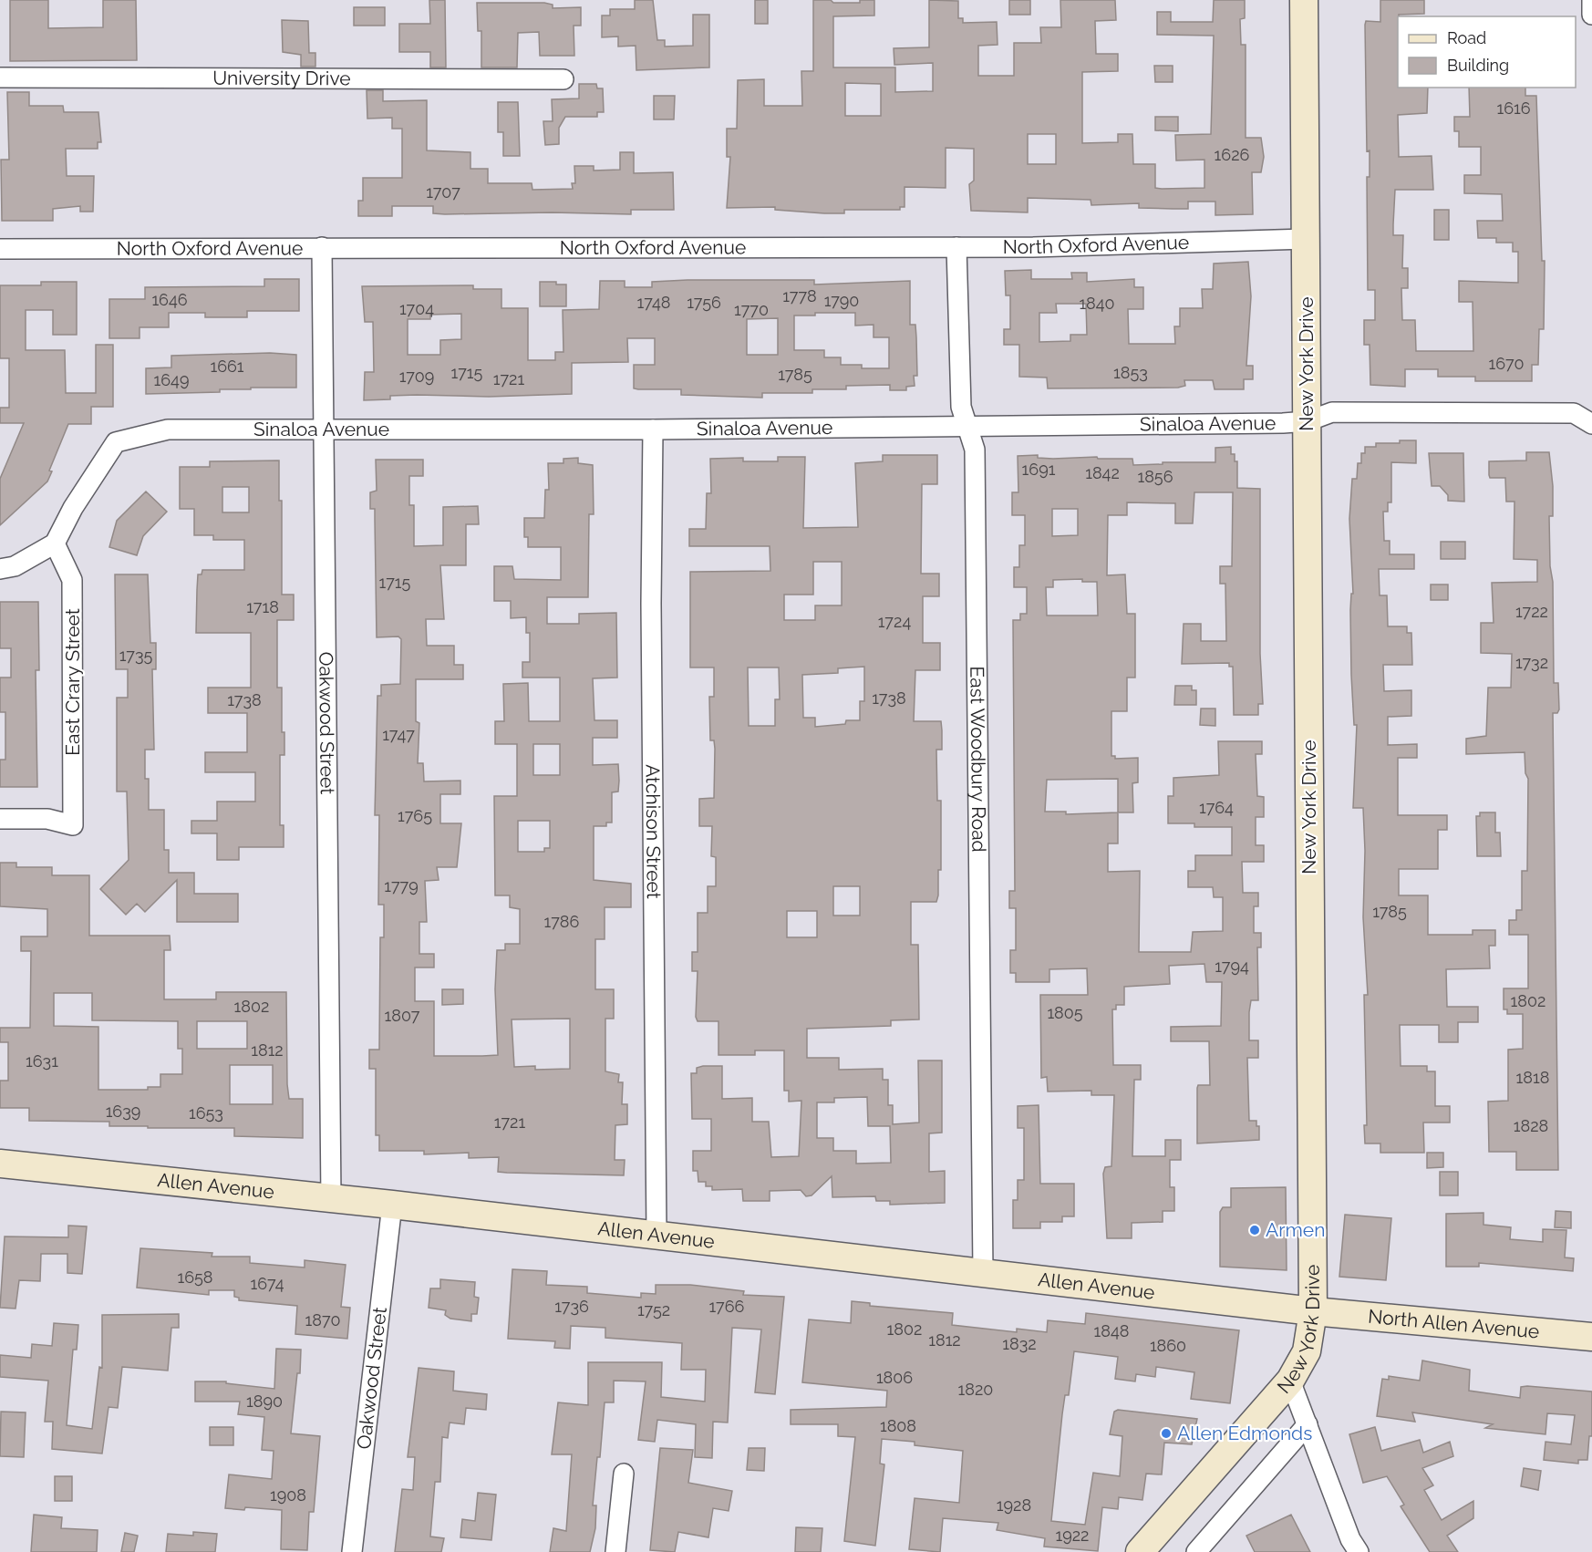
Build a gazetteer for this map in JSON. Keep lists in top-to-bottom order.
{
  "streets": {
    "street": [
      "University Drive",
      "North Oxford Avenue",
      "New York Drive",
      "Sinaloa Avenue",
      "East Crary Street",
      "Oakwood Street",
      "East Woodbury Road",
      "Atchison Street",
      "Allen Avenue",
      "North Allen Avenue"
    ]
  },
  "crossings": [
    ["North Oxford Avenue", "New York Drive"],
    ["North Oxford Avenue", "Oakwood Street"],
    ["North Oxford Avenue", "East Woodbury Road"],
    ["New York Drive", "Sinaloa Avenue"],
    ["New York Drive", "Allen Avenue"],
    ["New York Drive", "North Allen Avenue"],
    ["Sinaloa Avenue", "East Crary Street"],
    ["Sinaloa Avenue", "Oakwood Street"],
    ["Sinaloa Avenue", "East Woodbury Road"],
    ["Sinaloa Avenue", "Atchison Street"],
    ["Oakwood Street", "Allen Avenue"],
    ["East Woodbury Road", "Allen Avenue"],
    ["Atchison Street", "Allen Avenue"],
    ["Allen Avenue", "North Allen Avenue"]
  ],
  "places": ["Armen", "Allen Edmonds"],
  "house_numbers": [
    "1616",
    "1626",
    "1707",
    "1778",
    "1646",
    "1790",
    "1748",
    "1756",
    "1840",
    "1704",
    "1770",
    "1670",
    "1661",
    "1715",
    "1853",
    "1785",
    "1709",
    "1721",
    "1649",
    "1691",
    "1842",
    "1856",
    "1715",
    "1718",
    "1722",
    "1724",
    "1735",
    "1732",
    "1738",
    "1738",
    "1747",
    "1764",
    "1765",
    "1779",
    "1785",
    "1786",
    "1794",
    "1802",
    "1802",
    "1805",
    "1807",
    "1812",
    "1631",
    "1818",
    "1639",
    "1653",
    "1721",
    "1828",
    "1658",
    "1674",
    "1736",
    "1766",
    "1752",
    "1870",
    "1802",
    "1848",
    "1812",
    "1832",
    "1860",
    "1806",
    "1820",
    "1890",
    "1808",
    "1908",
    "1928",
    "1922"
  ],
  "legend": ["Road", "Building"]
}
